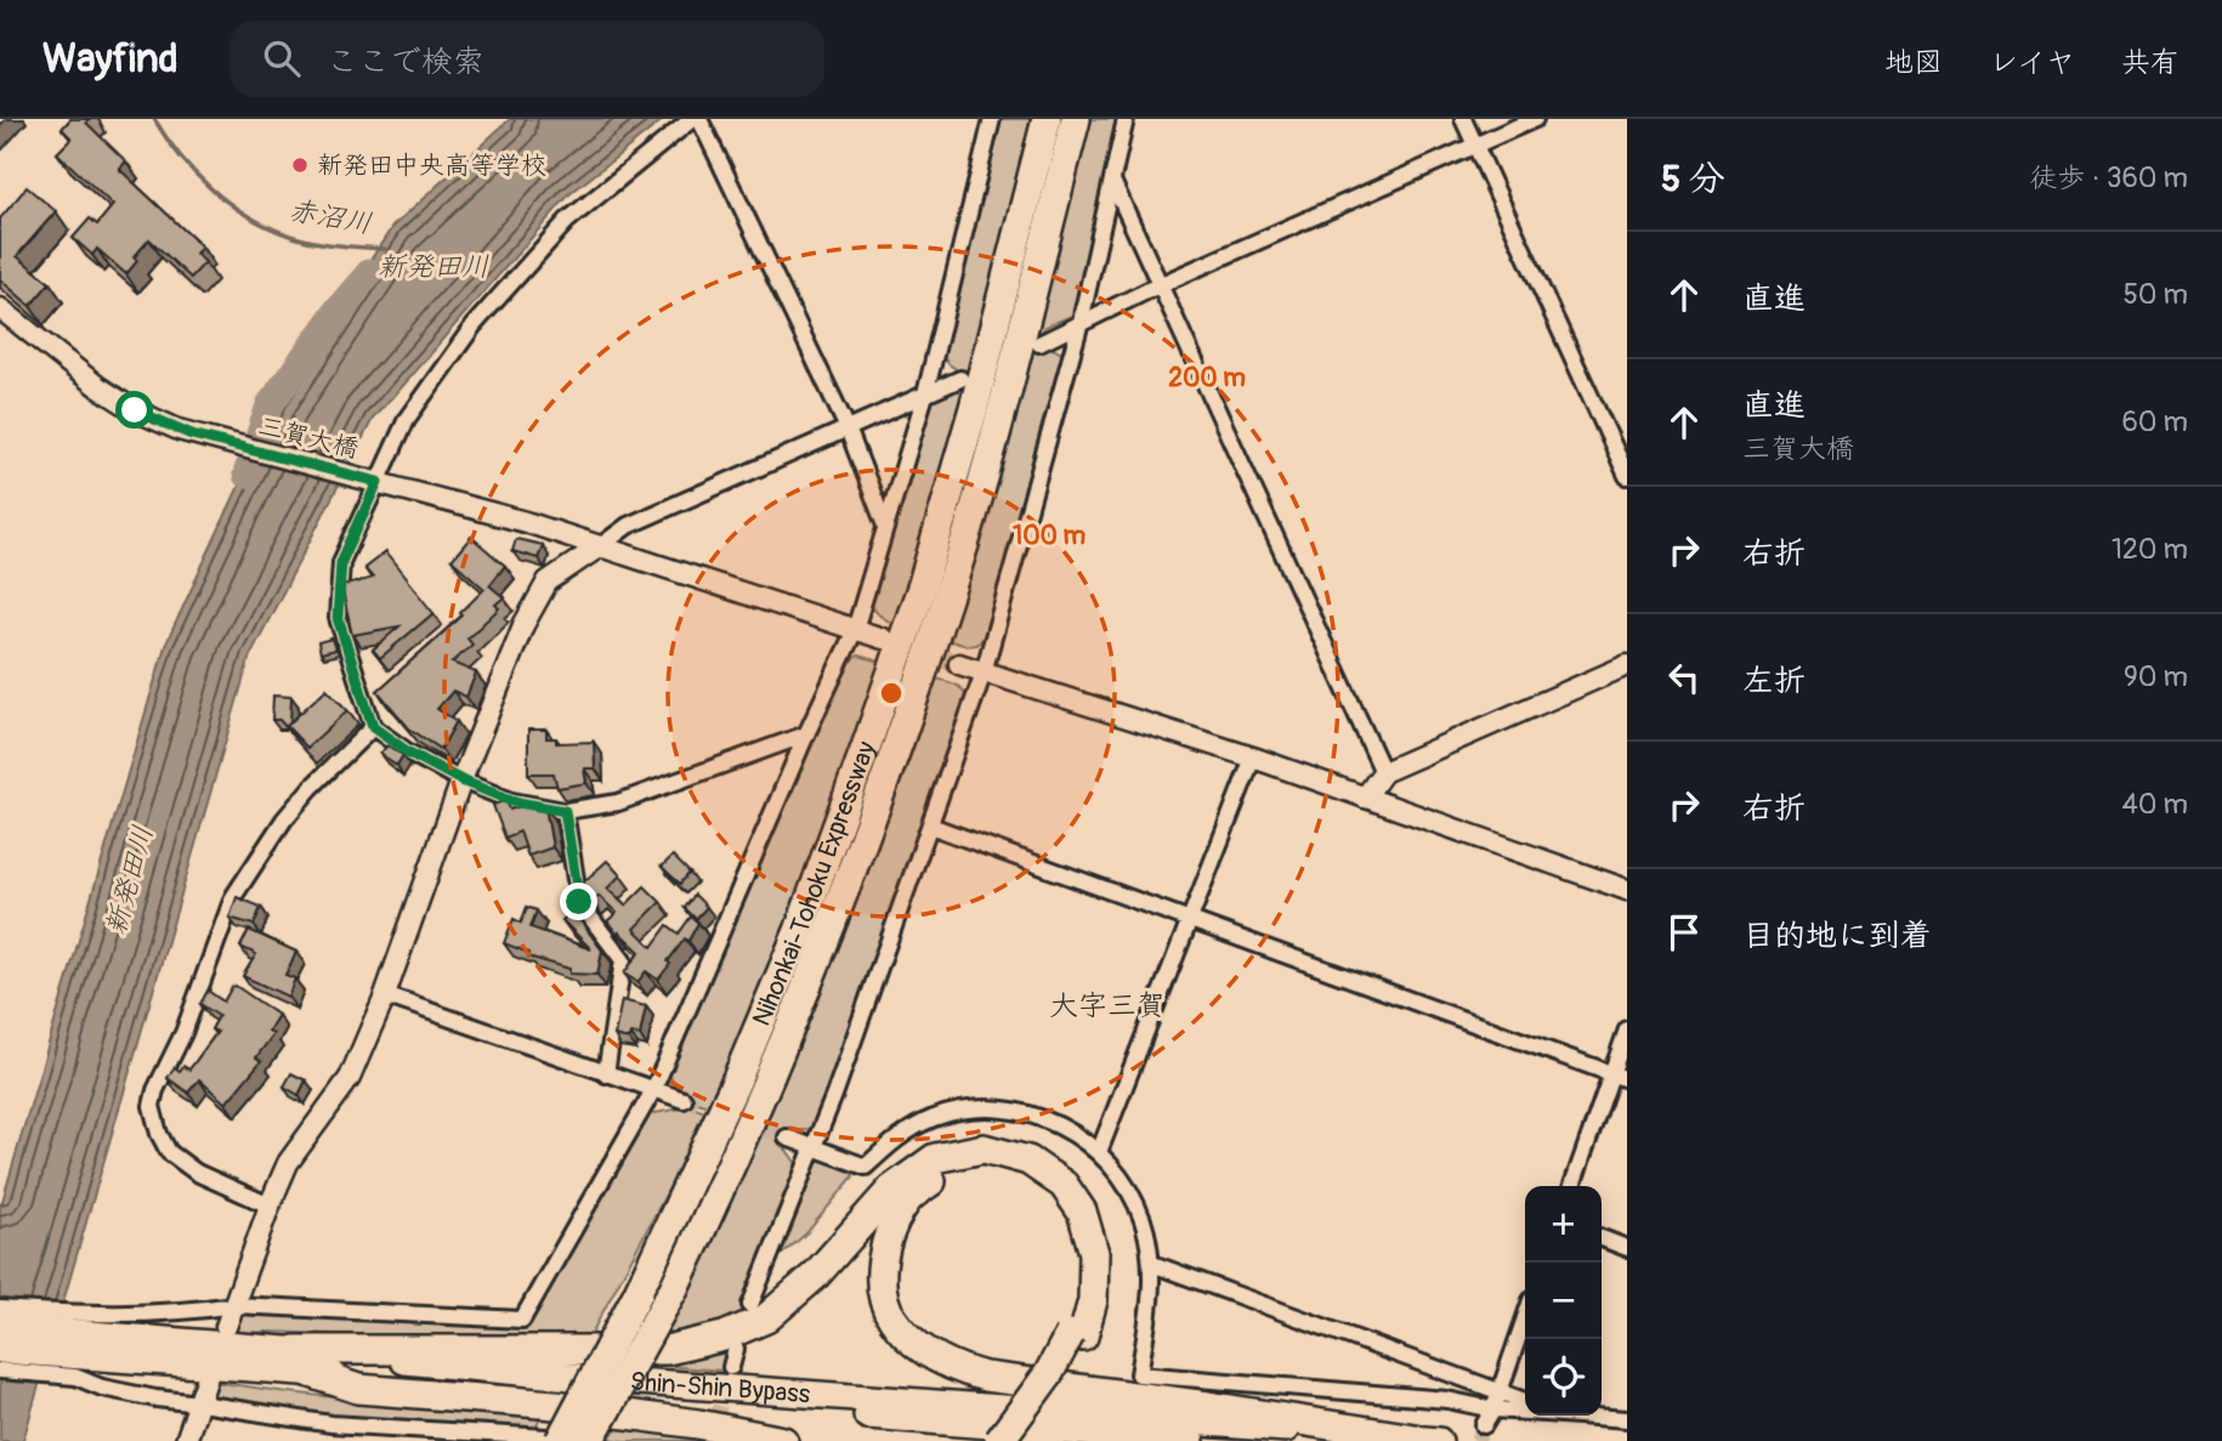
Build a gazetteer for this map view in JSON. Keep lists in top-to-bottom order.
{
  "streets": {
    "highway": ["Nihonkai-Tohoku Expressway", "Shin-Shin Bypass"],
    "street": ["三賀大橋"]
  },
  "districts": ["大字三賀"],
  "water": ["赤沼川", "新発田川"],
  "places": ["新発田中央高等学校"],
  "page": {
    "header": "Wayfind",
    "search": "ここで検索",
    "nav": ["地図", "レイヤ", "共有"],
    "heading": ["5 分", "徒歩 · 360 m"],
    "list": [
      ["直進", "50 m"],
      ["直進", "三賀大橋", "60 m"],
      ["右折", "120 m"],
      ["左折", "90 m"],
      ["右折", "40 m"],
      "目的地に到着"
    ],
    "map_buttons": ["+", "−"]
  },
  "rings": ["200 m", "100 m"]
}
